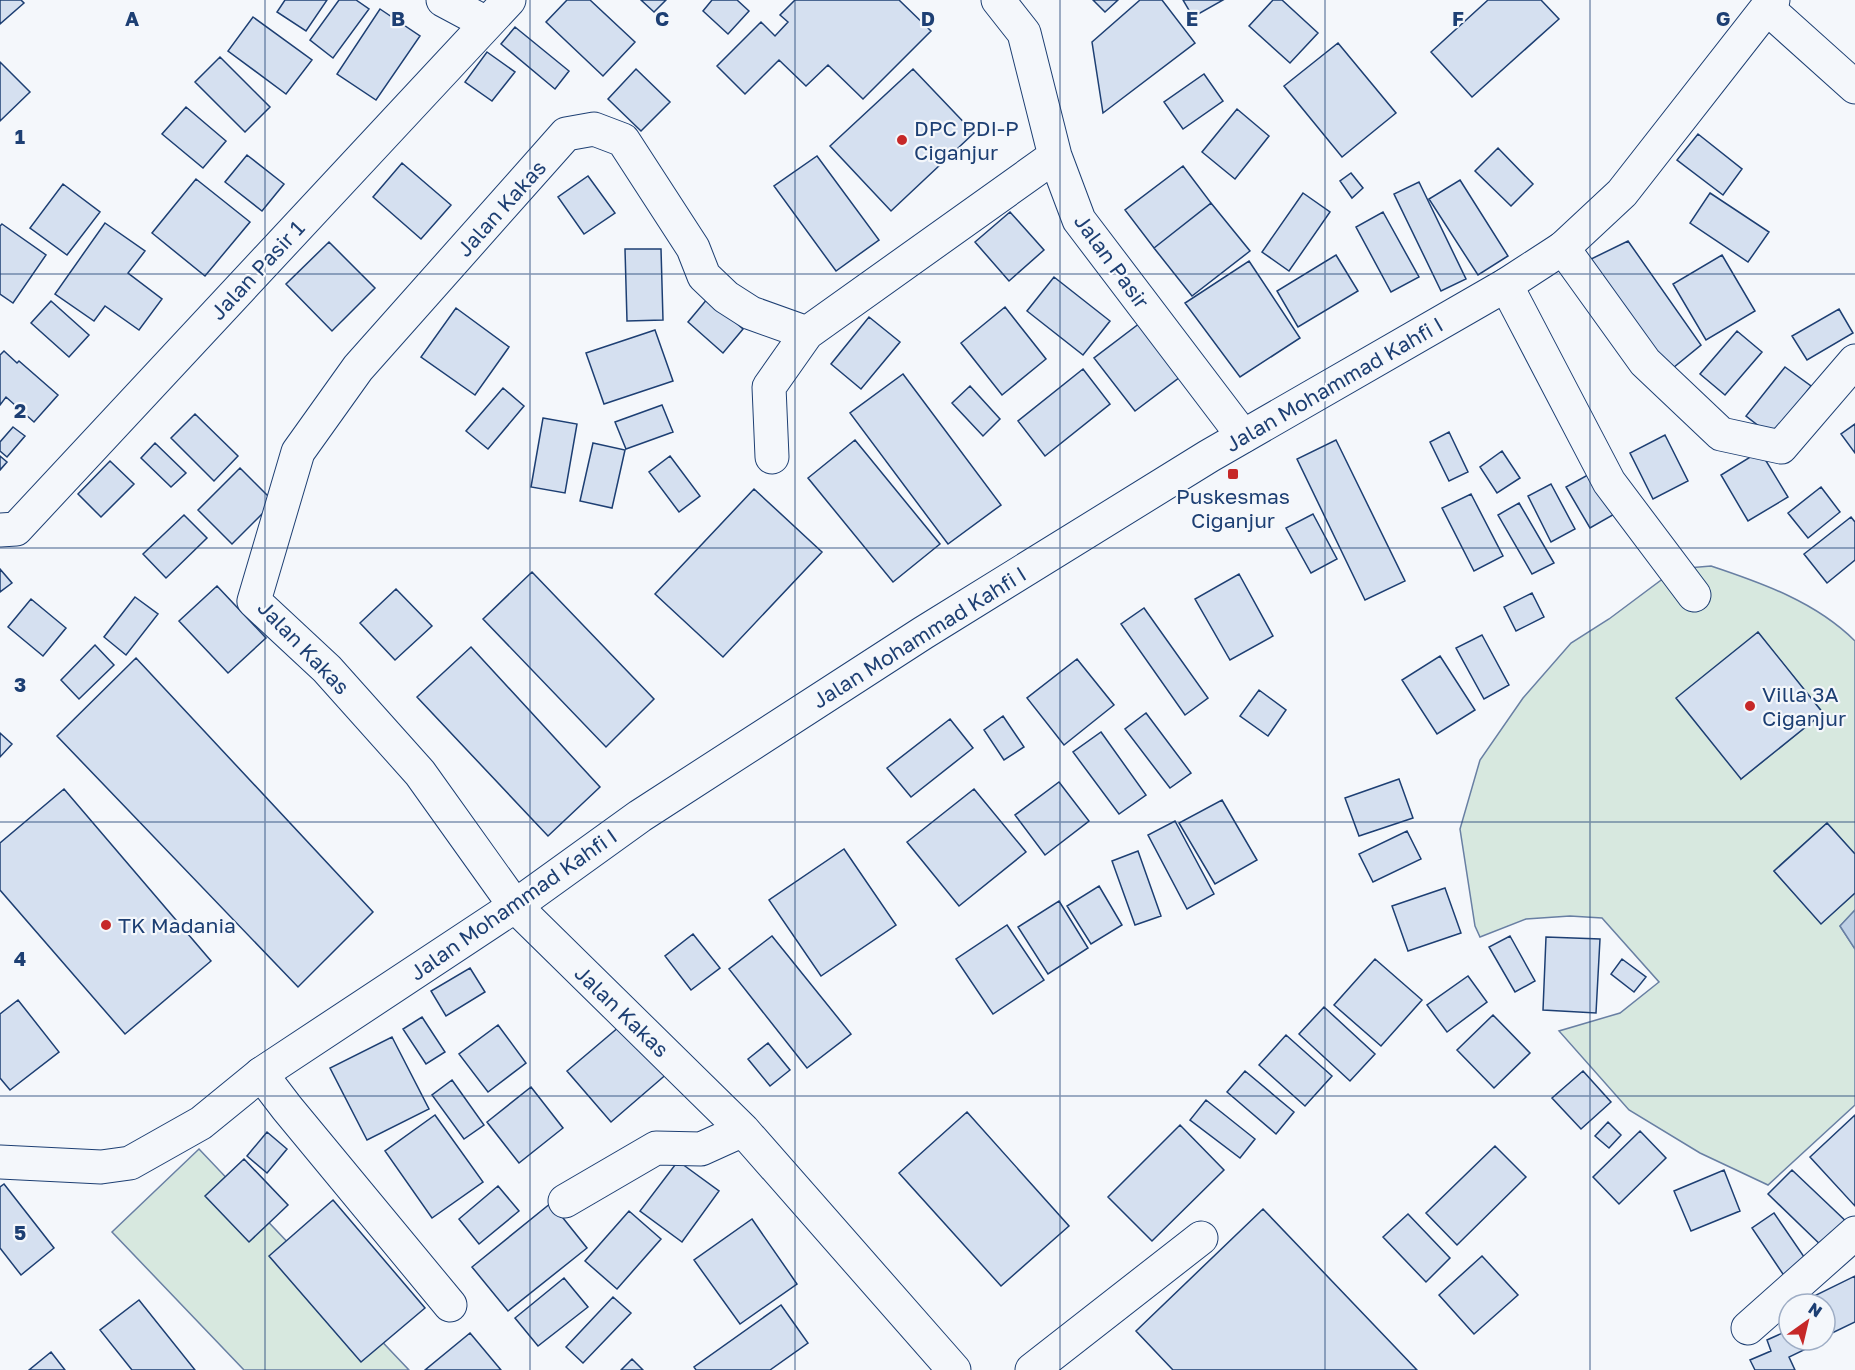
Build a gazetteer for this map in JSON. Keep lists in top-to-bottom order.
{
  "streets": {
    "street": [
      "Jalan Kakas",
      "Jalan Pasir",
      "Jalan Pasir 1",
      "Jalan Mohammad Kahfi I"
    ]
  },
  "crossings": [
    ["Jalan Kakas", "Jalan Mohammad Kahfi I"],
    ["Jalan Pasir", "Jalan Mohammad Kahfi I"]
  ],
  "places": {
    "other": ["DPC PDI-P Ciganjur", "Villa 3A Ciganjur", "TK Madania"],
    "transit": ["Puskesmas Ciganjur"]
  },
  "north": "top right",
  "grid": {
    "columns": [
      "A",
      "B",
      "C",
      "D",
      "E",
      "F",
      "G"
    ],
    "rows": [
      "1",
      "2",
      "3",
      "4",
      "5"
    ]
  }
}
